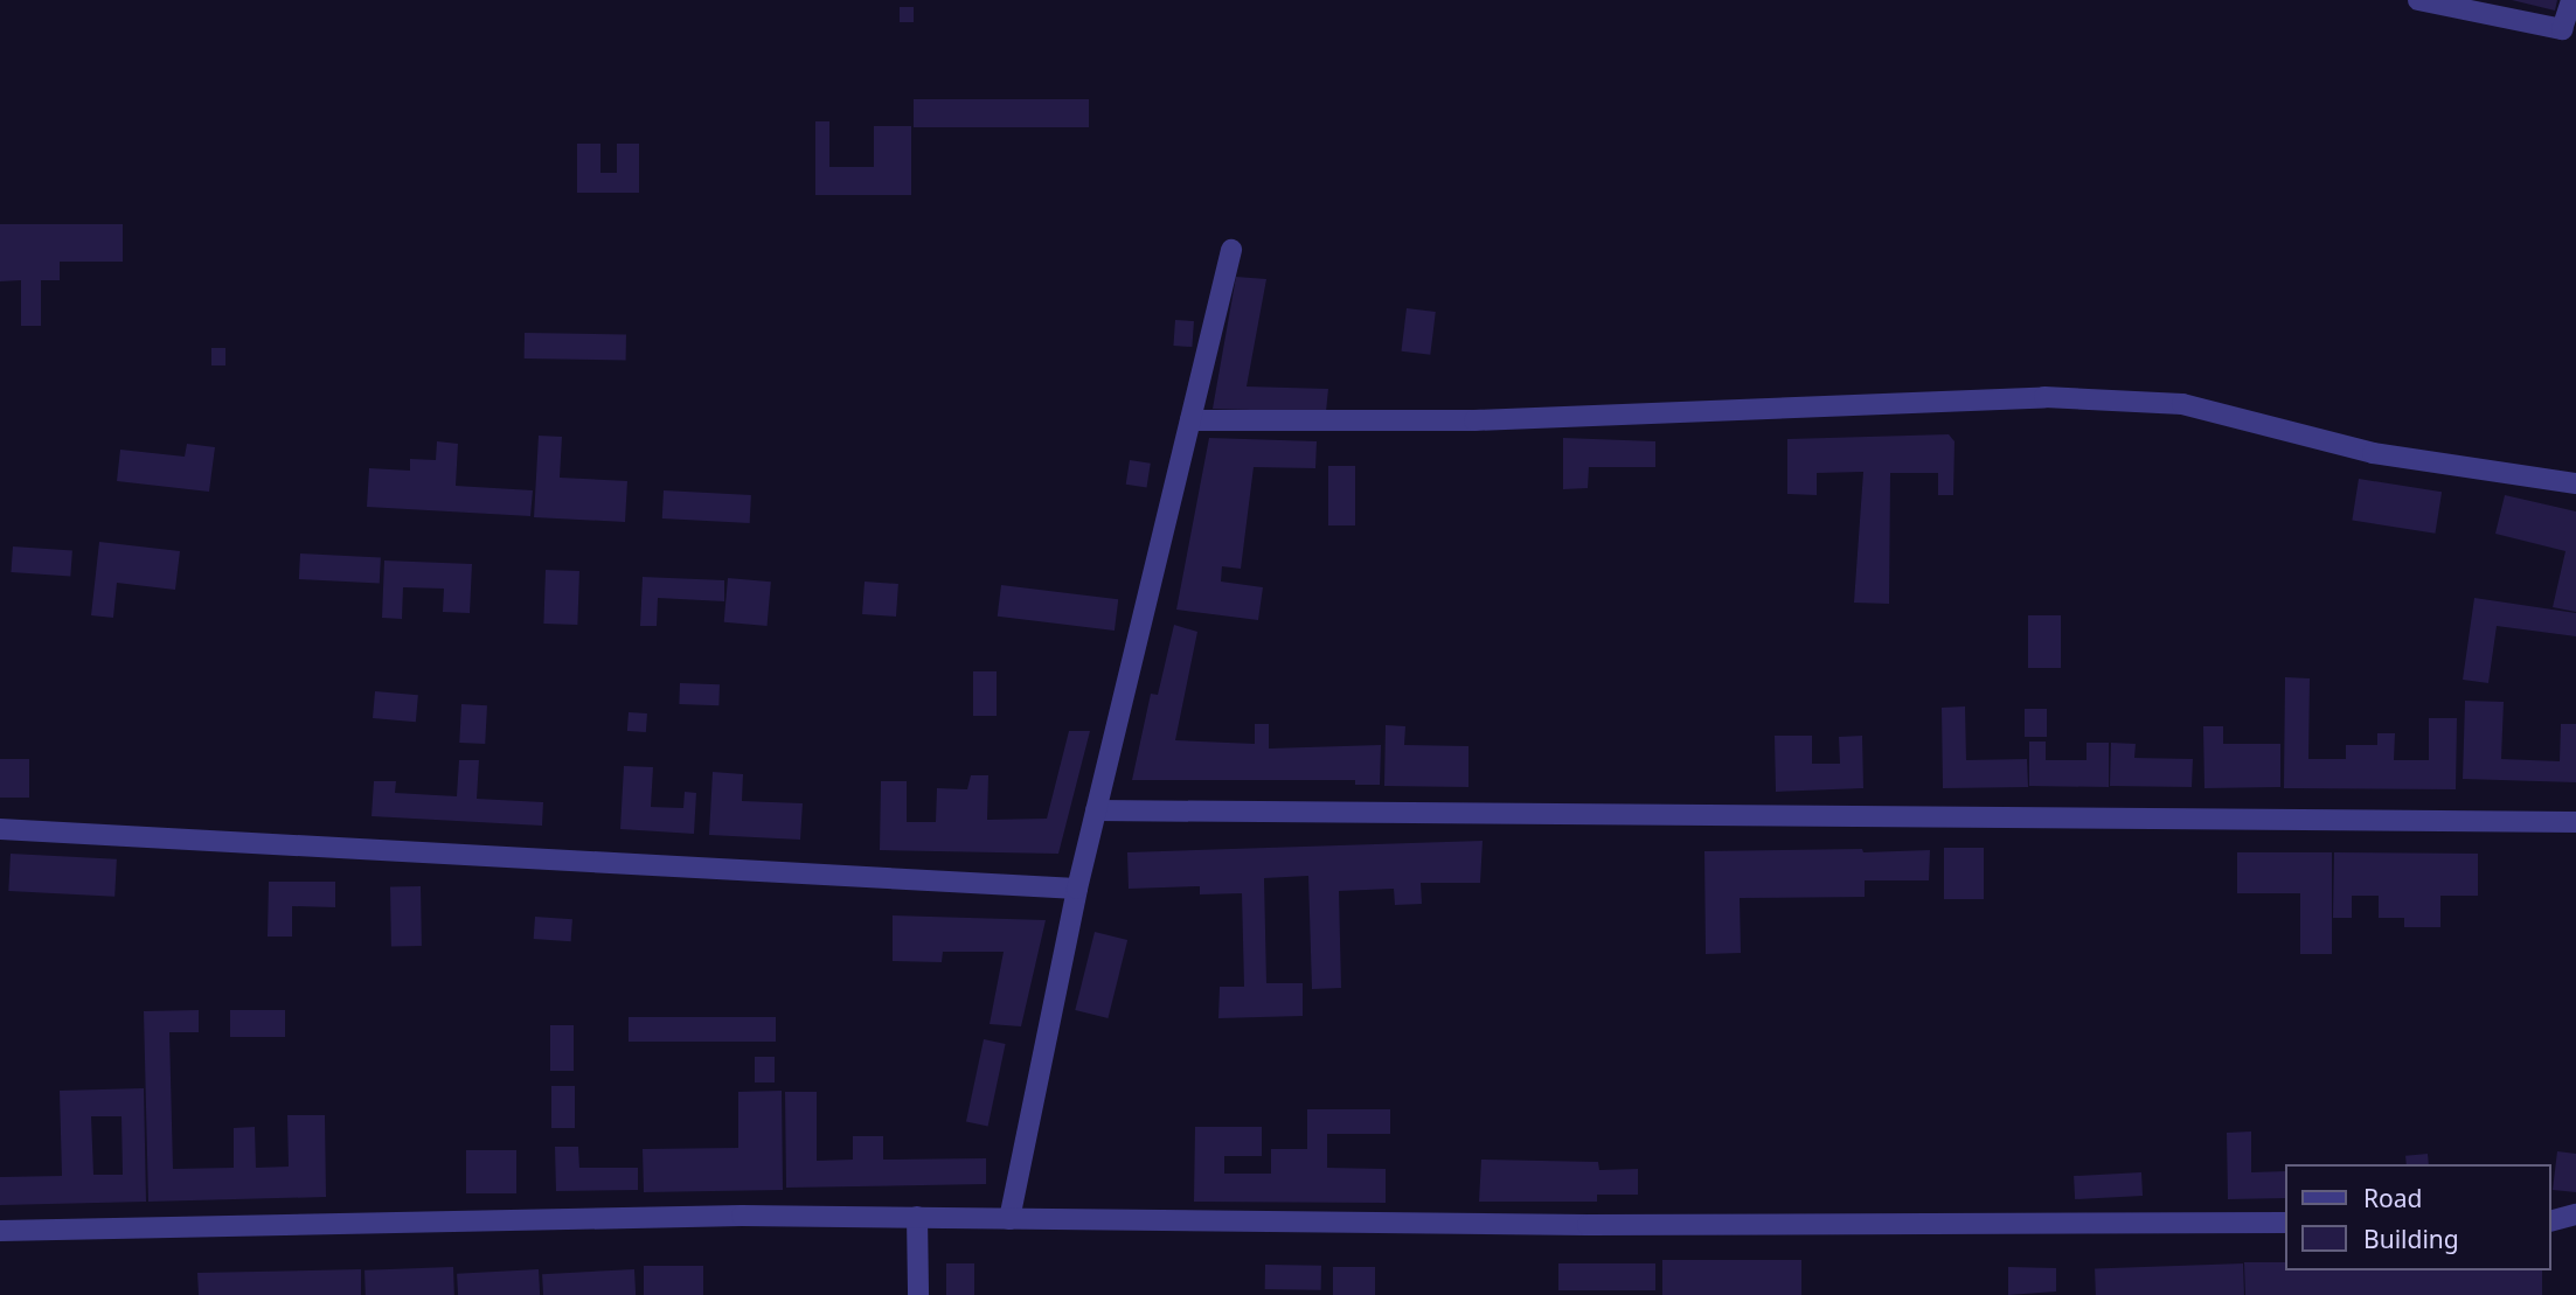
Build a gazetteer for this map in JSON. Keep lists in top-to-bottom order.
{
  "legend": ["Road", "Building"]
}
